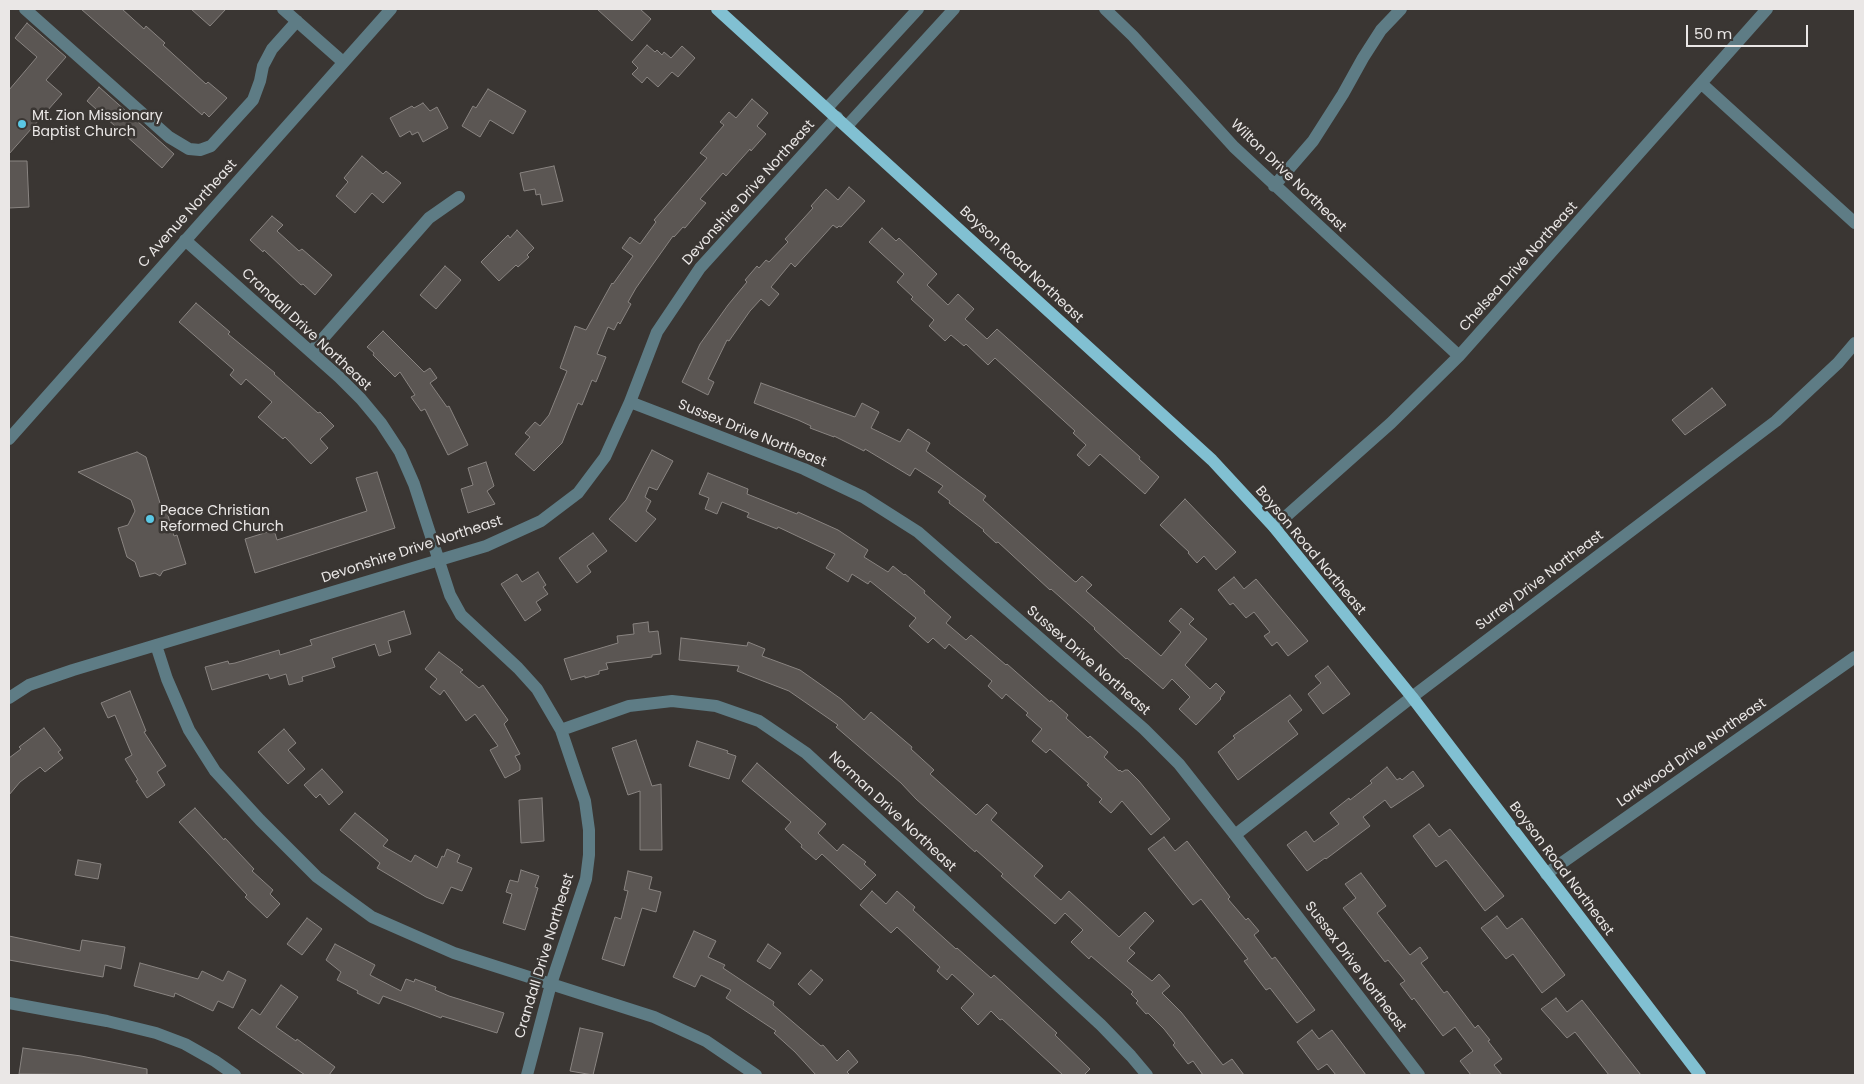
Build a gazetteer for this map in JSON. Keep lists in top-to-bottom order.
{
  "streets": {
    "main road": ["Boyson Road Northeast"],
    "street": [
      "Wilton Drive Northeast",
      "Devonshire Drive Northeast",
      "C Avenue Northeast",
      "Chelsea Drive Northeast",
      "Crandall Drive Northeast",
      "Sussex Drive Northeast",
      "Surrey Drive Northeast",
      "Larkwood Drive Northeast",
      "Norman Drive Northeast"
    ]
  },
  "crossings": [
    ["Wilton Drive Northeast", "Chelsea Drive Northeast"],
    ["Devonshire Drive Northeast", "Boyson Road Northeast"],
    ["Devonshire Drive Northeast", "Crandall Drive Northeast"],
    ["Devonshire Drive Northeast", "Sussex Drive Northeast"],
    ["C Avenue Northeast", "Crandall Drive Northeast"],
    ["Boyson Road Northeast", "Chelsea Drive Northeast"],
    ["Boyson Road Northeast", "Surrey Drive Northeast"],
    ["Boyson Road Northeast", "Larkwood Drive Northeast"],
    ["Crandall Drive Northeast", "Norman Drive Northeast"],
    ["Sussex Drive Northeast", "Surrey Drive Northeast"]
  ],
  "places": ["Mt. Zion Missionary Baptist Church", "Peace Christian Reformed Church"],
  "scale_bar": "50 m"
}
